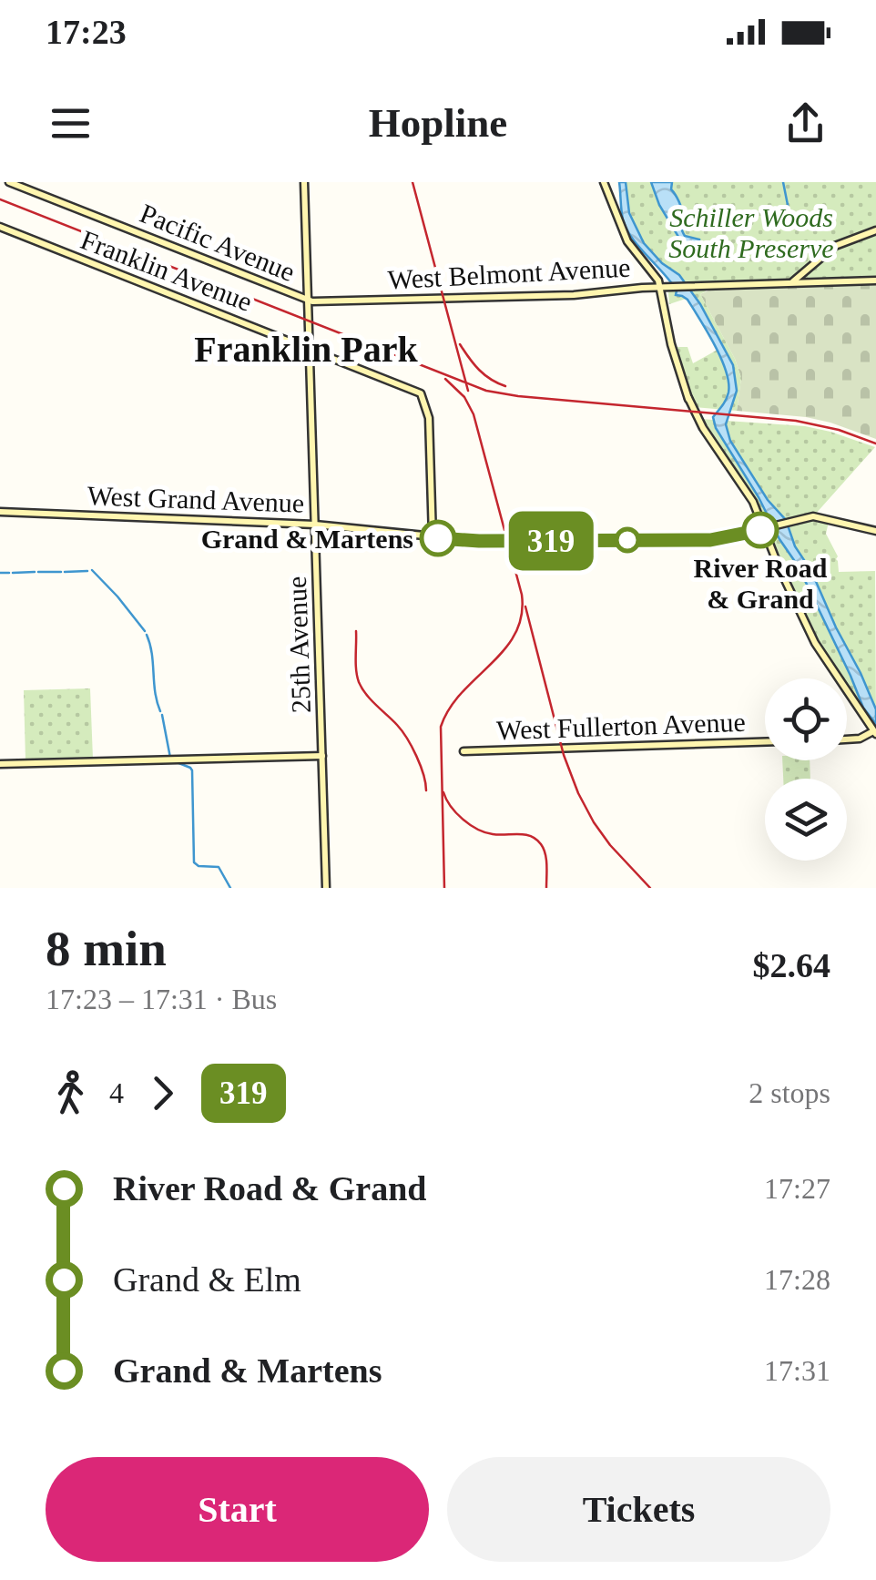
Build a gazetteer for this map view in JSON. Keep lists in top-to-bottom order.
{
  "streets": {
    "main road": [
      "Pacific Avenue",
      "Franklin Avenue",
      "West Belmont Avenue",
      "West Grand Avenue",
      "25th Avenue",
      "West Fullerton Avenue"
    ]
  },
  "crossings": [
    ["Pacific Avenue", "West Belmont Avenue"],
    ["Pacific Avenue", "25th Avenue"],
    ["Franklin Avenue", "West Grand Avenue"],
    ["Franklin Avenue", "25th Avenue"],
    ["West Belmont Avenue", "25th Avenue"],
    ["West Grand Avenue", "25th Avenue"]
  ],
  "districts": ["Franklin Park"],
  "parks": ["Schiller Woods South Preserve"],
  "places": ["River Road & Grand", "Grand & Martens"],
  "lines": ["bus line 319"],
  "page": {
    "status": "17:23",
    "header": "Hopline",
    "on_map": "319",
    "heading": ["8 min", "17:23 – 17:31 · Bus", "$2.64"],
    "legs": ["4", "319", "2 stops"],
    "list": [
      {
        "name": "River Road & Grand",
        "value": "17:27"
      },
      {
        "name": "Grand & Elm",
        "value": "17:28"
      },
      {
        "name": "Grand & Martens",
        "value": "17:31"
      }
    ],
    "buttons": ["Start", "Tickets"]
  }
}
